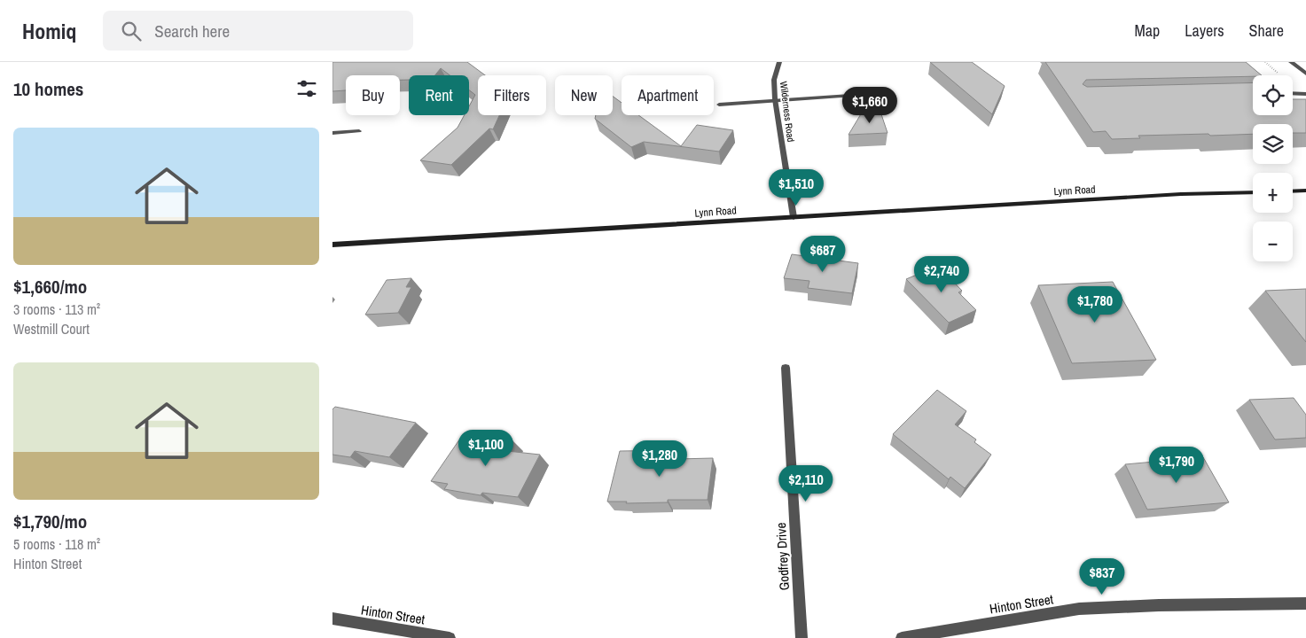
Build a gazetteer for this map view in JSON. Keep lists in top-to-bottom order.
{
  "streets": {
    "main road": ["Lynn Road"],
    "street": ["Wilderness Road", "Godfrey Drive", "Hinton Street"]
  },
  "crossings": [
    ["Wilderness Road", "Lynn Road"]
  ],
  "page": {
    "header": "Homiq",
    "search": "Search here",
    "nav": ["Map", "Layers", "Share"],
    "heading": "10 homes",
    "map_buttons": ["+", "−"],
    "chip": [
      "Buy",
      "Rent",
      "Filters",
      "New",
      "Apartment"
    ],
    "price": [
      "$1,660",
      "$1,510",
      "$687",
      "$2,740",
      "$1,780",
      "$1,100",
      "$1,280",
      "$1,790",
      "$2,110",
      "$837"
    ],
    "list": [
      {
        "name": "$1,660/mo",
        "note": "3 rooms · 113 m² · Westmill Court"
      },
      {
        "name": "$1,790/mo",
        "note": "5 rooms · 118 m² · Hinton Street"
      }
    ]
  }
}
